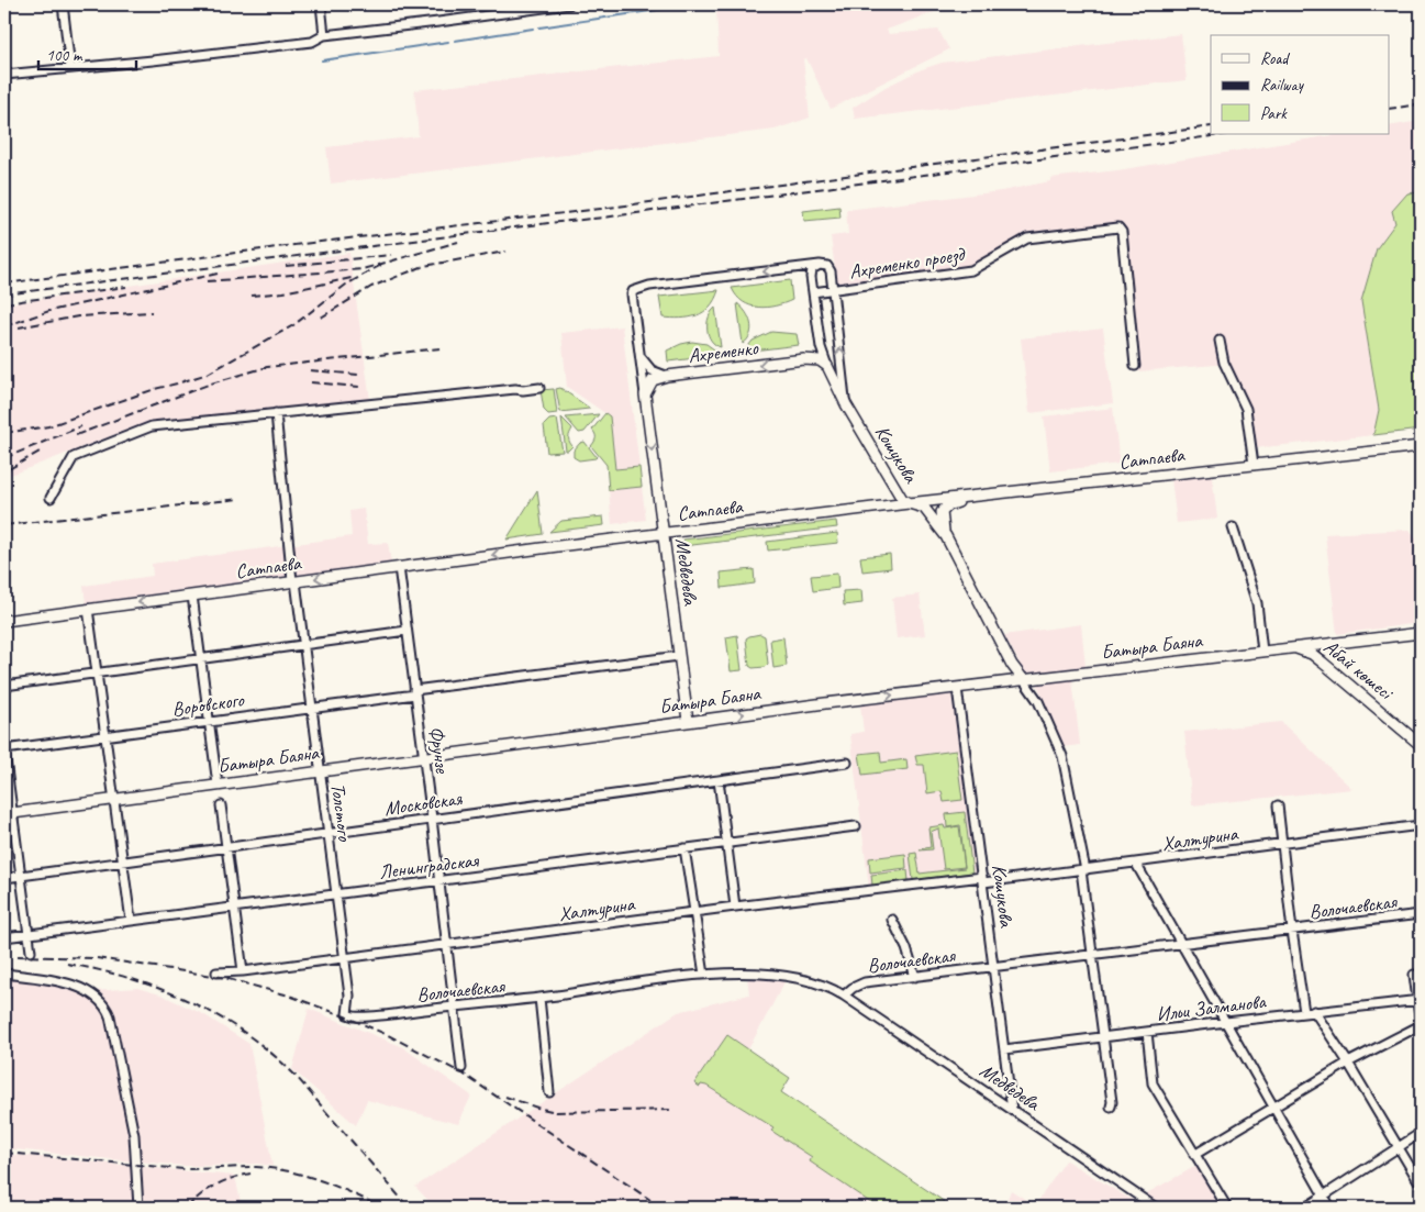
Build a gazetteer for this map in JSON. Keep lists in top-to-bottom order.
{
  "streets": {
    "street": [
      "Ахременко проезд",
      "Ахременко",
      "Кошукова",
      "Сатпаева",
      "Медведева",
      "Батыра Баяна",
      "Абай көшесі",
      "Воровского",
      "Фрунзе",
      "Московская",
      "Толстого",
      "Халтурина",
      "Ленинградская",
      "Волочаевская",
      "Ильи Залманова"
    ]
  },
  "crossings": [
    ["Ахременко проезд", "Кошукова"],
    ["Ахременко", "Кошукова"],
    ["Ахременко", "Медведева"],
    ["Кошукова", "Сатпаева"],
    ["Кошукова", "Медведева"],
    ["Кошукова", "Батыра Баяна"],
    ["Кошукова", "Халтурина"],
    ["Кошукова", "Волочаевская"],
    ["Кошукова", "Ильи Залманова"],
    ["Сатпаева", "Медведева"],
    ["Сатпаева", "Фрунзе"],
    ["Сатпаева", "Толстого"],
    ["Медведева", "Батыра Баяна"],
    ["Медведева", "Воровского"],
    ["Медведева", "Волочаевская"],
    ["Батыра Баяна", "Абай көшесі"],
    ["Батыра Баяна", "Фрунзе"],
    ["Батыра Баяна", "Толстого"],
    ["Воровского", "Фрунзе"],
    ["Воровского", "Толстого"],
    ["Фрунзе", "Московская"],
    ["Фрунзе", "Халтурина"],
    ["Фрунзе", "Ленинградская"],
    ["Фрунзе", "Волочаевская"],
    ["Московская", "Толстого"],
    ["Толстого", "Халтурина"],
    ["Толстого", "Ленинградская"],
    ["Толстого", "Волочаевская"]
  ],
  "one_way": ["Ахременко"],
  "legend": ["Road", "Railway", "Park"],
  "scale_bar": "100 m"
}
